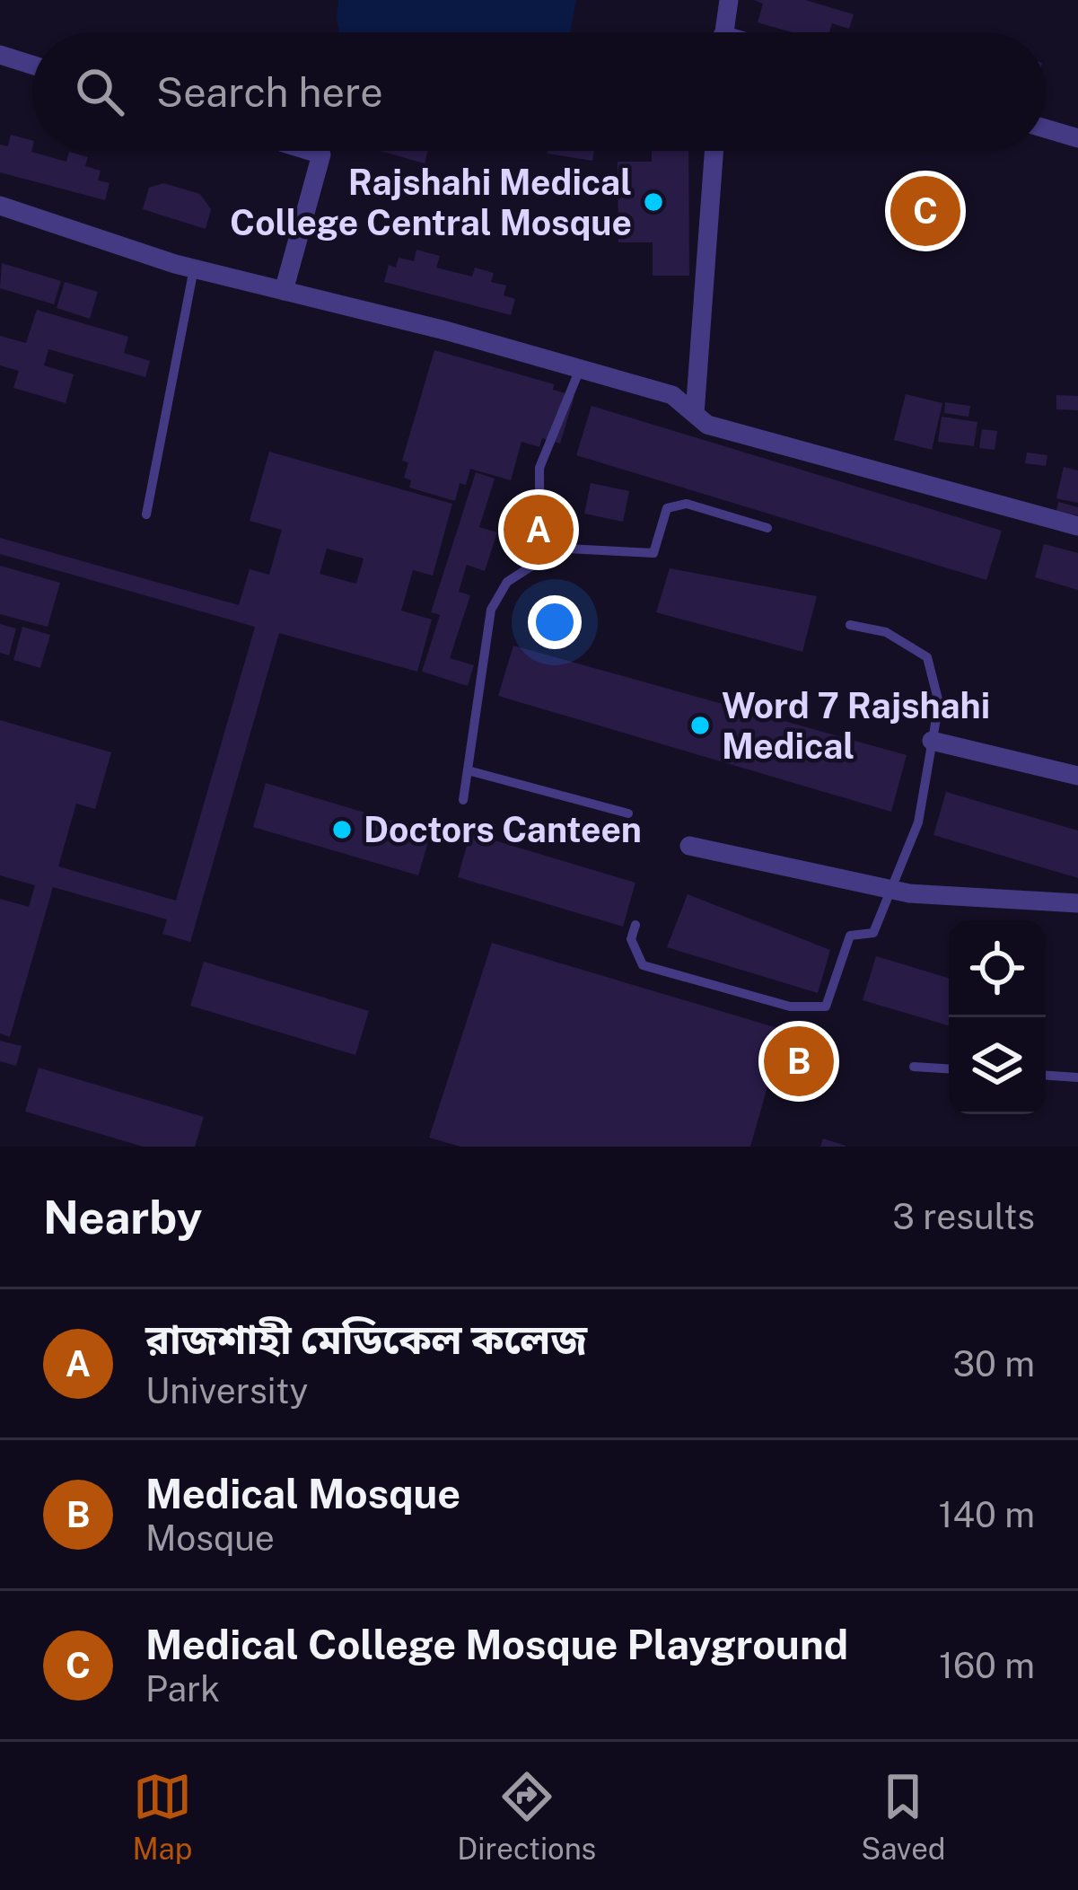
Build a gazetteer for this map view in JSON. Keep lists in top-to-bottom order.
{
  "places": ["Rajshahi Medical College Central Mosque", "Word 7 Rajshahi Medical", "Doctors Canteen"],
  "page": {
    "search": "Search here",
    "pins": ["C", "A", "B"],
    "heading": ["Nearby", "3 results"],
    "list": [
      {
        "mark": "A",
        "name": "রাজশাহী মেডিকেল কলেজ",
        "note": "University",
        "value": "30 m"
      },
      {
        "mark": "B",
        "name": "Medical Mosque",
        "note": "Mosque",
        "value": "140 m"
      },
      {
        "mark": "C",
        "name": "Medical College Mosque Playground",
        "note": "Park",
        "value": "160 m"
      }
    ],
    "nav": ["Map", "Directions", "Saved"]
  }
}
